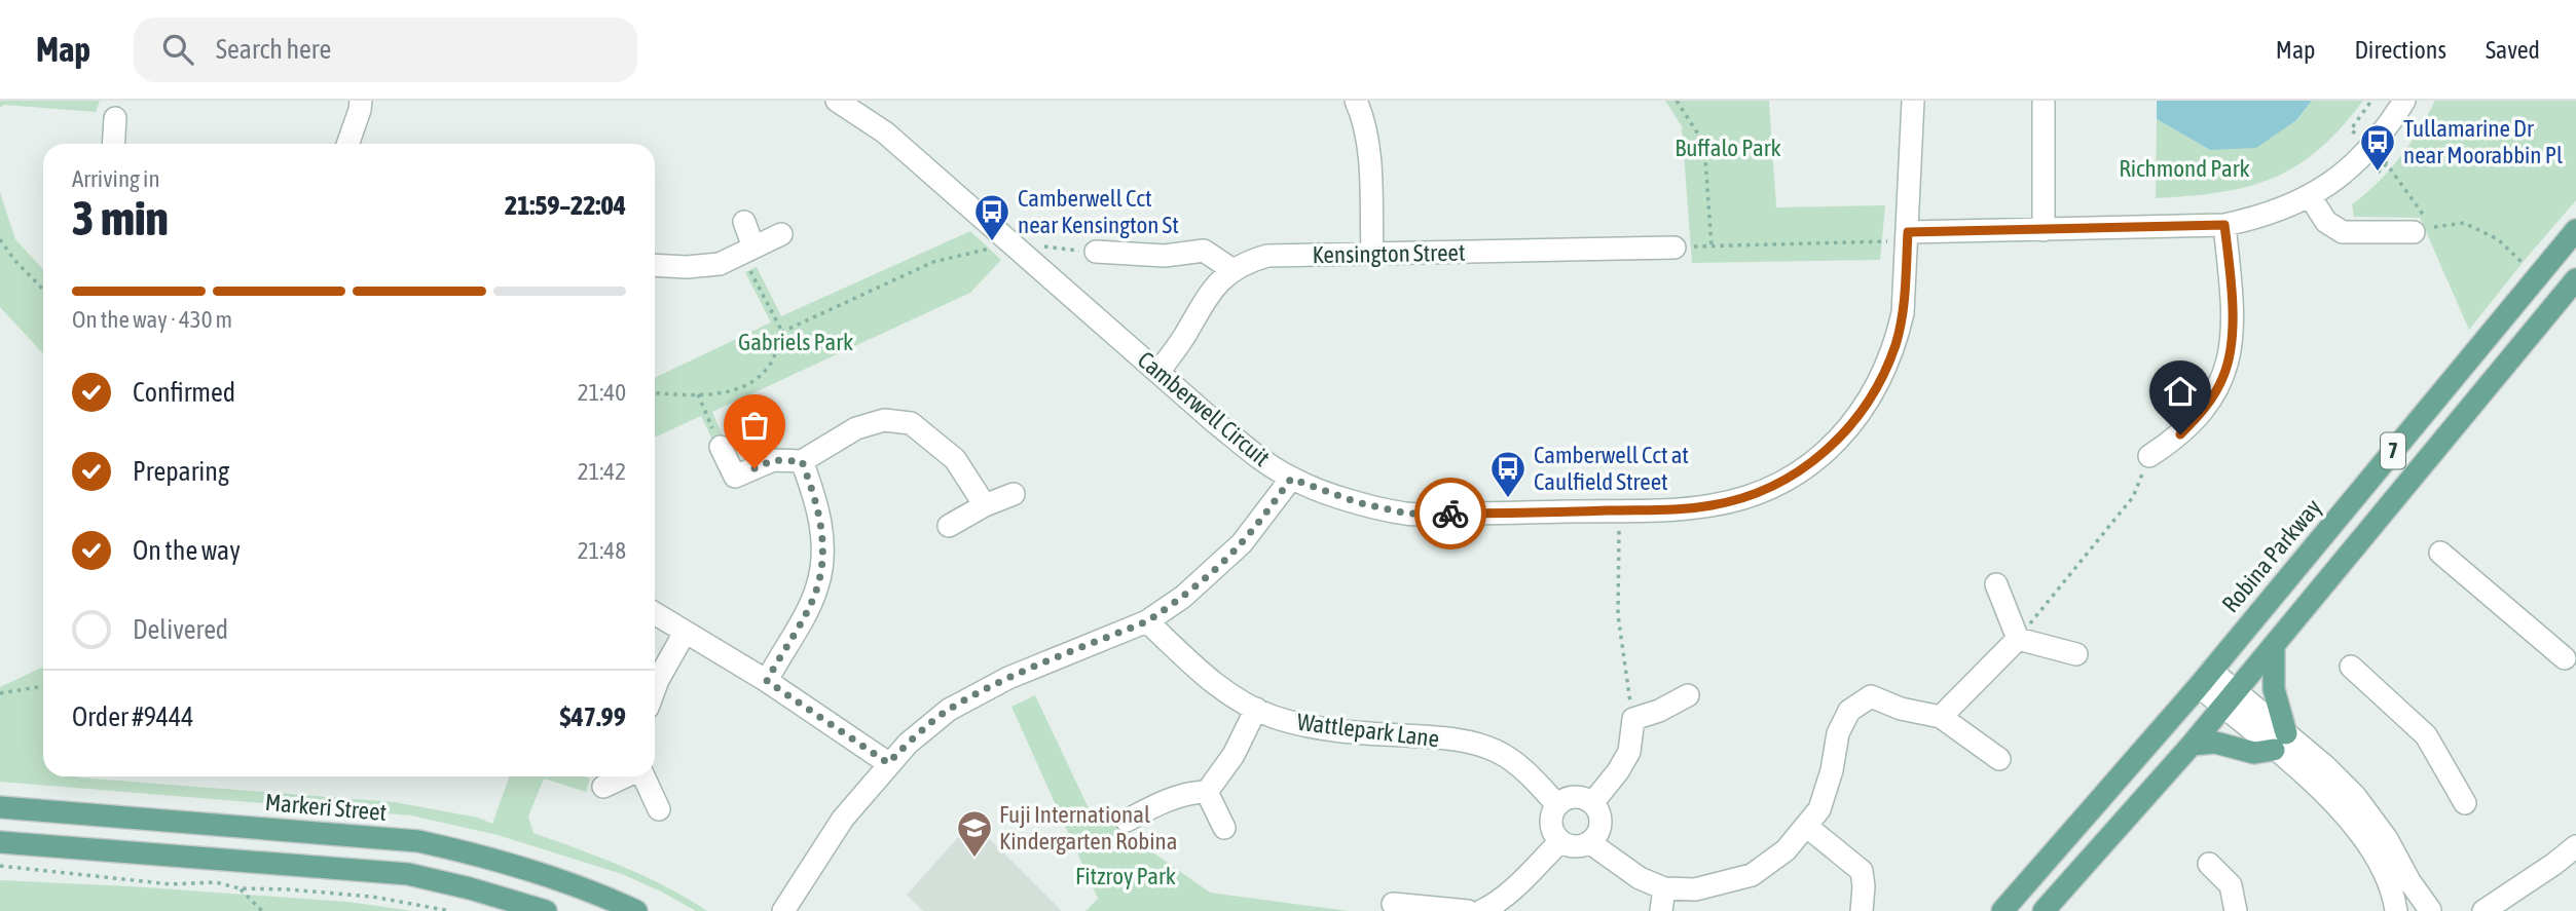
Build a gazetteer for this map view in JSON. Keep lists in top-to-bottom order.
{
  "streets": {
    "main road": ["7", "Robina Parkway", "Markeri Street"],
    "street": ["Kensington Street", "Camberwell Circuit", "Wattlepark Lane"]
  },
  "crossings": [
    ["Kensington Street", "Camberwell Circuit"]
  ],
  "parks": [
    "Buffalo Park",
    "Richmond Park",
    "Gabriels Park",
    "Fitzroy Park"
  ],
  "places": {
    "bus stop": ["Tullamarine Dr near Moorabbin Pl", "Camberwell Cct near Kensington St", "Camberwell Cct at Caulfield Street"],
    "school or university": ["Fuji International Kindergarten Robina"]
  },
  "page": {
    "header": "Map",
    "search": "Search here",
    "nav": ["Map", "Directions", "Saved"],
    "heading": ["3 min", "Arriving in", "21:59–22:04"],
    "panel": ["Order #9444", "$47.99"],
    "bar": "On the way · 430 m",
    "list": [
      ["Confirmed", "21:40"],
      ["Preparing", "21:42"],
      ["On the way", "21:48"],
      "Delivered"
    ]
  }
}
